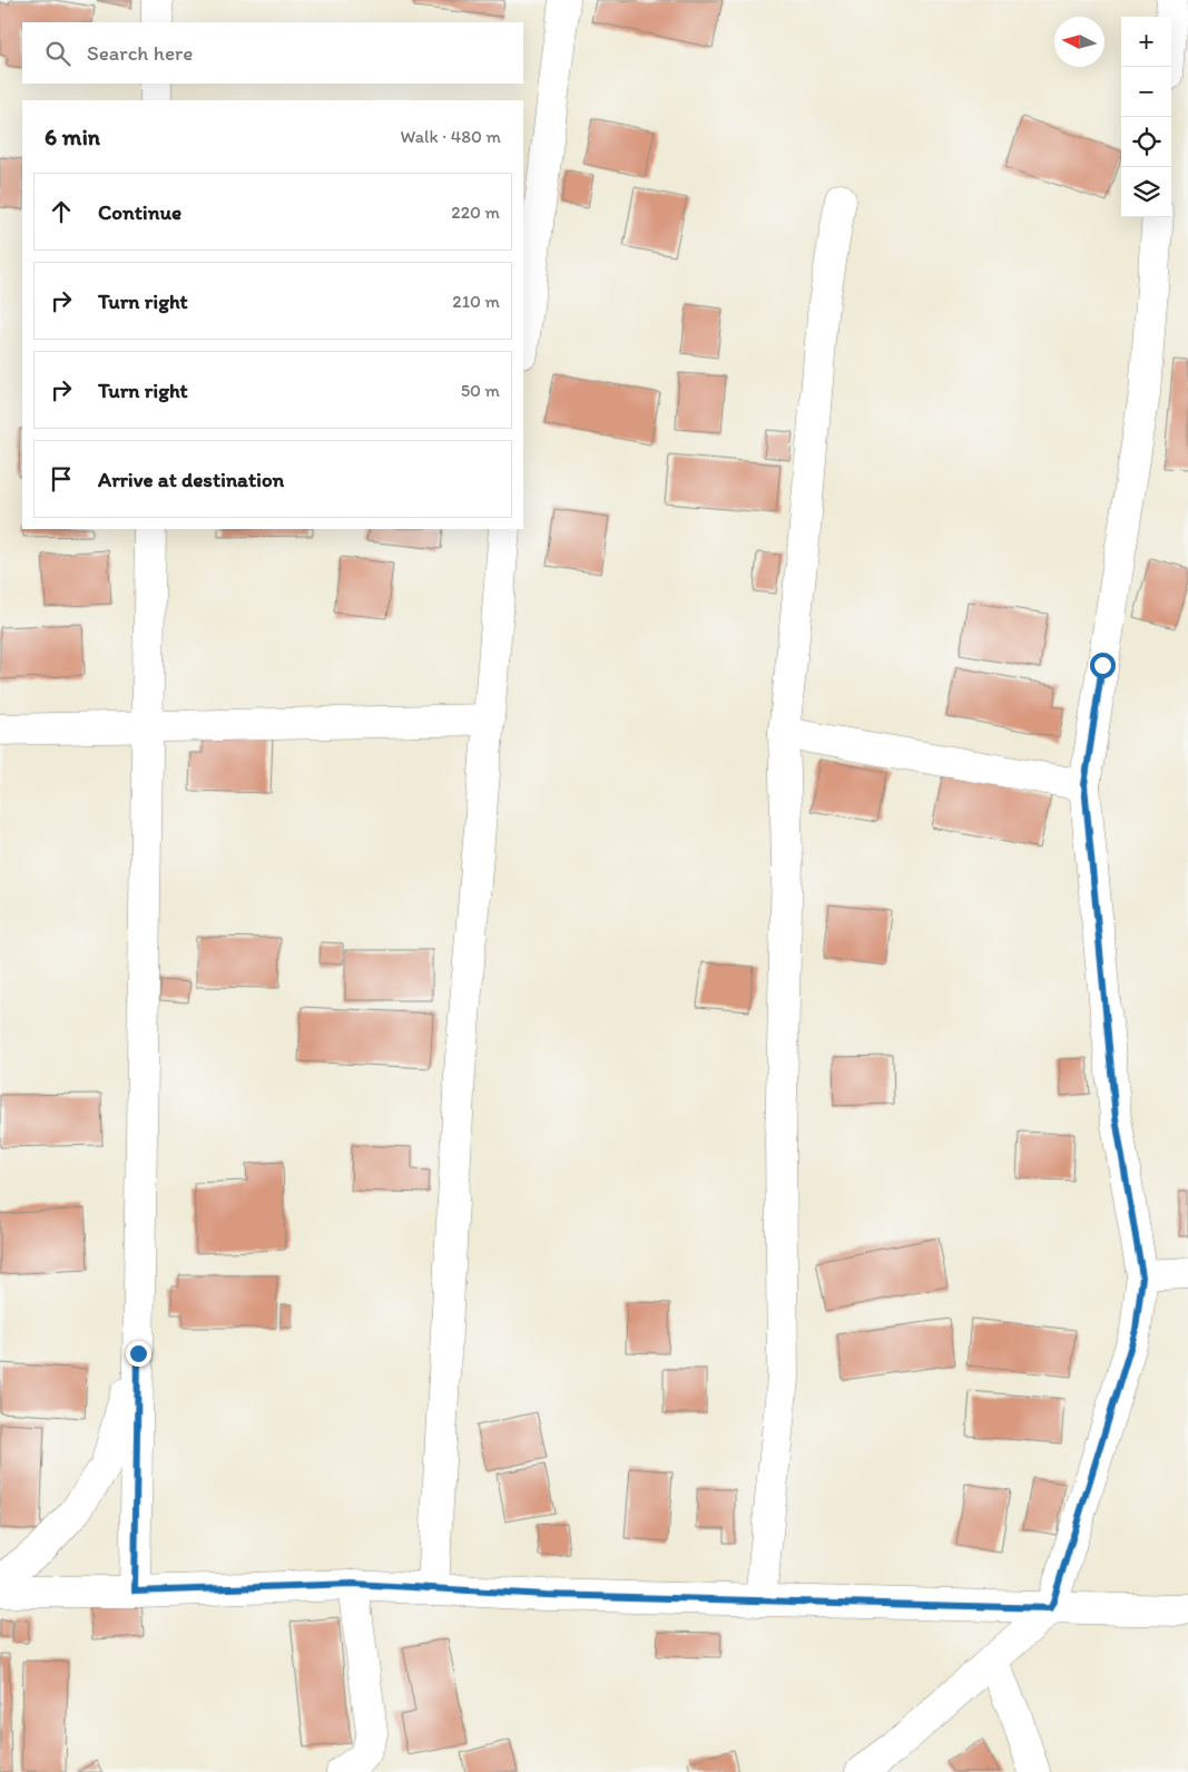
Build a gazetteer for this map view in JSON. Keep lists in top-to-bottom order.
{
  "north": "left",
  "page": {
    "map_buttons": ["+", "−"],
    "search": "Search here",
    "heading": ["6 min", "Walk · 480 m"],
    "list": [
      ["Continue", "220 m"],
      ["Turn right", "210 m"],
      ["Turn right", "50 m"],
      "Arrive at destination"
    ]
  }
}
